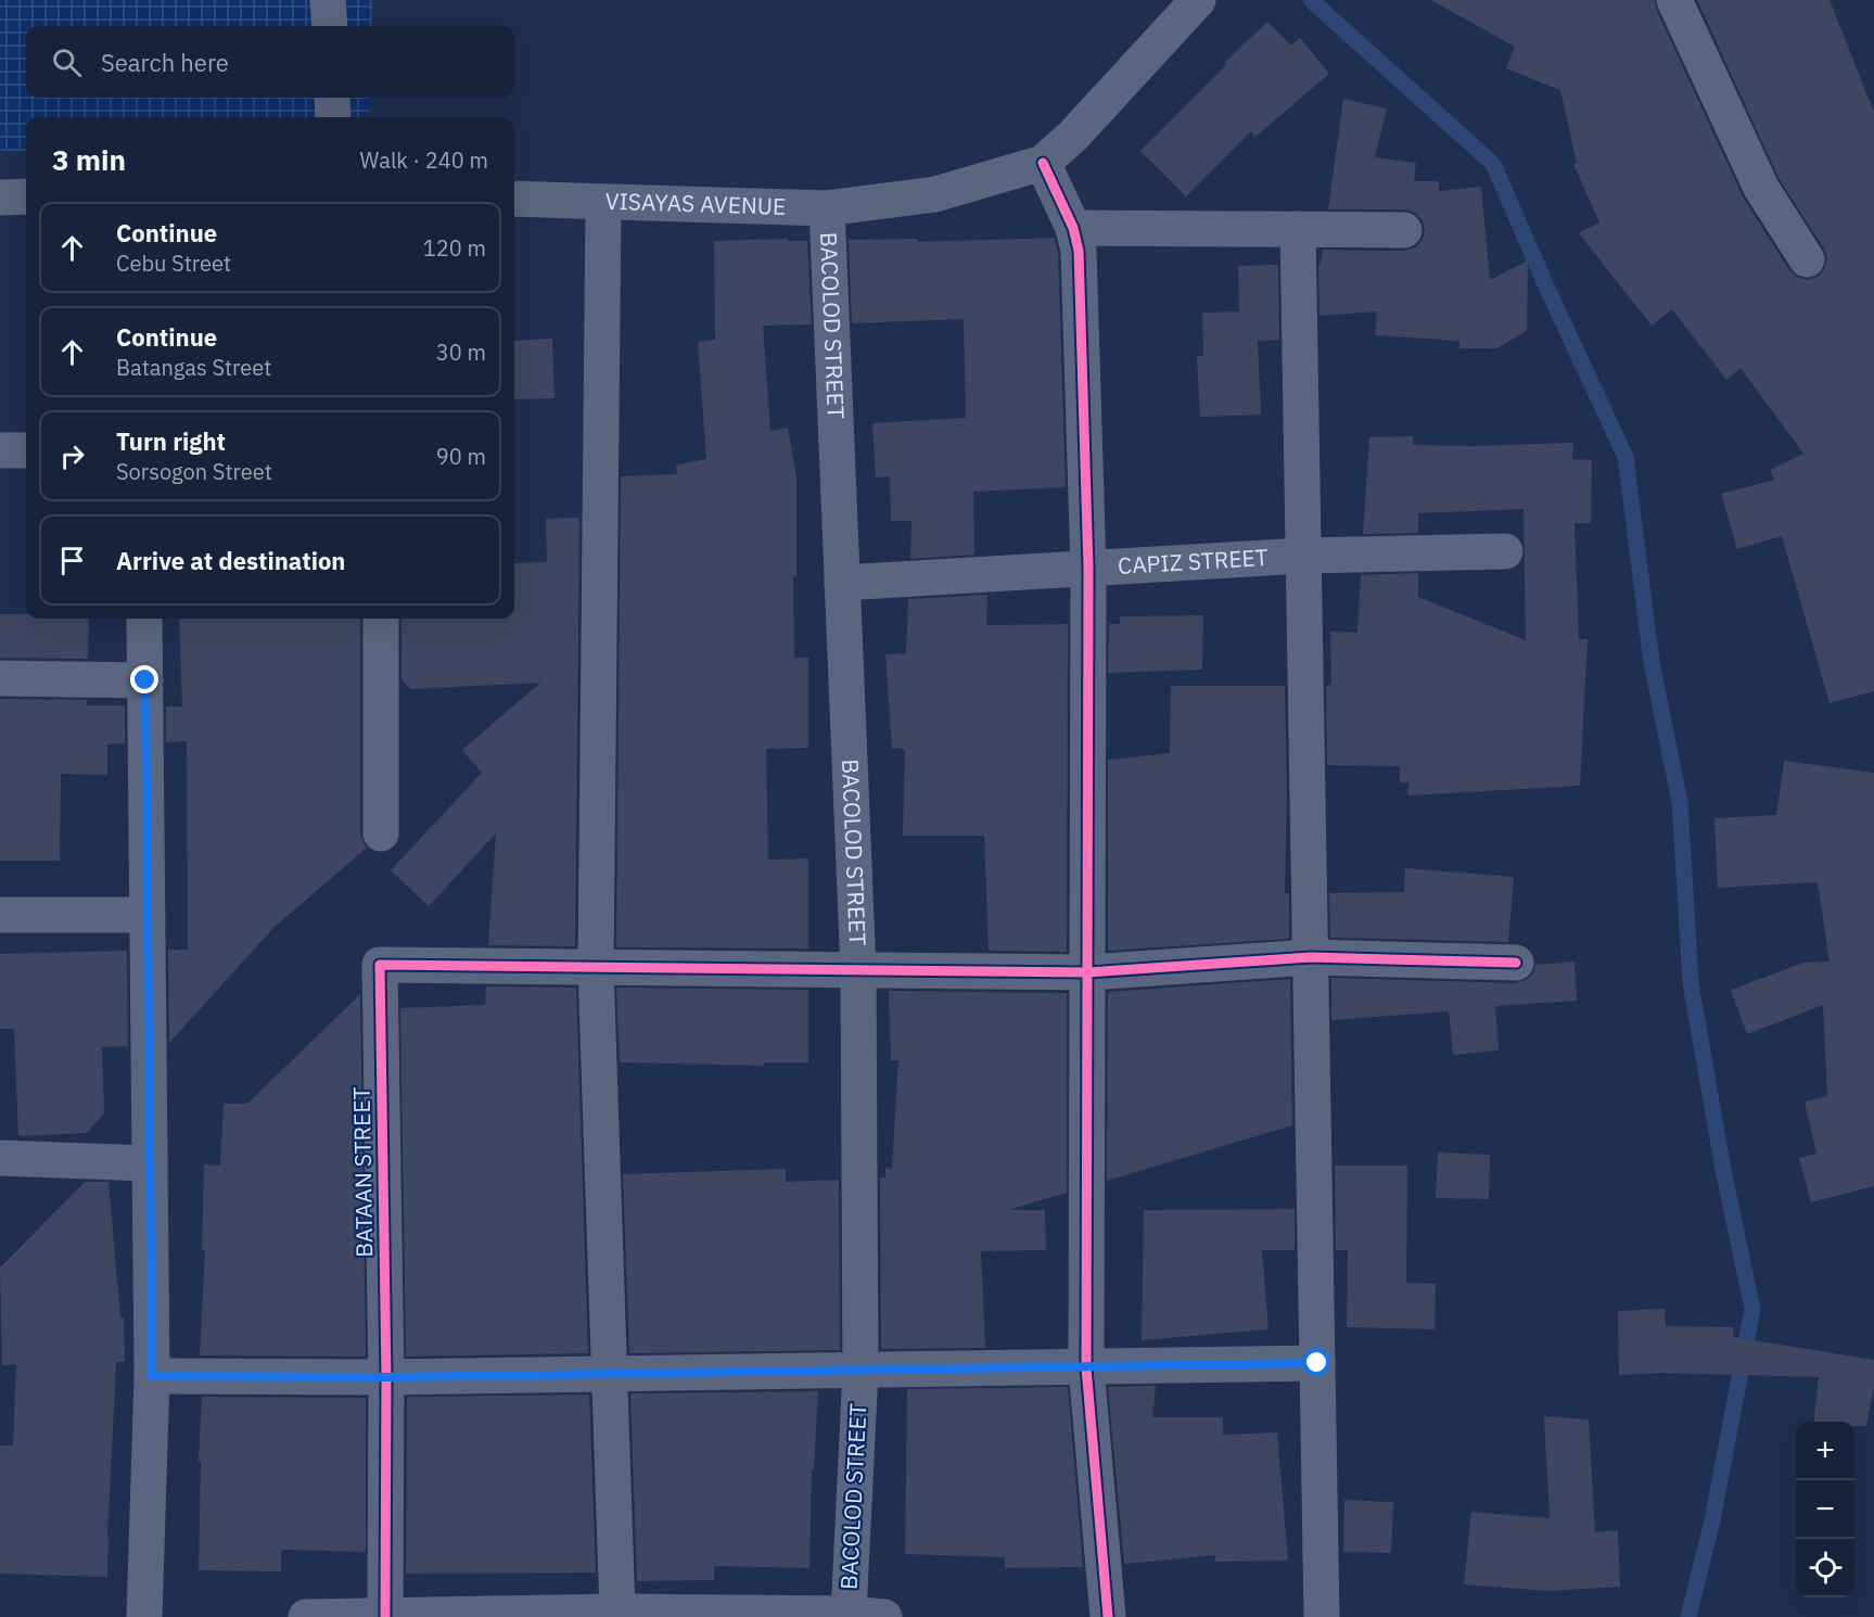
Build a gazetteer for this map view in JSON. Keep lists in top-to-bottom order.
{
  "streets": {
    "street": [
      "VISAYAS AVENUE",
      "BACOLOD STREET",
      "CAPIZ STREET",
      "BATAAN STREET"
    ]
  },
  "crossings": [
    ["VISAYAS AVENUE", "BACOLOD STREET"],
    ["BACOLOD STREET", "CAPIZ STREET"]
  ],
  "page": {
    "search": "Search here",
    "heading": ["3 min", "Walk · 240 m"],
    "list": [
      ["Continue", "Cebu Street", "120 m"],
      ["Continue", "Batangas Street", "30 m"],
      ["Turn right", "Sorsogon Street", "90 m"],
      "Arrive at destination"
    ],
    "map_buttons": ["+", "−"]
  }
}
